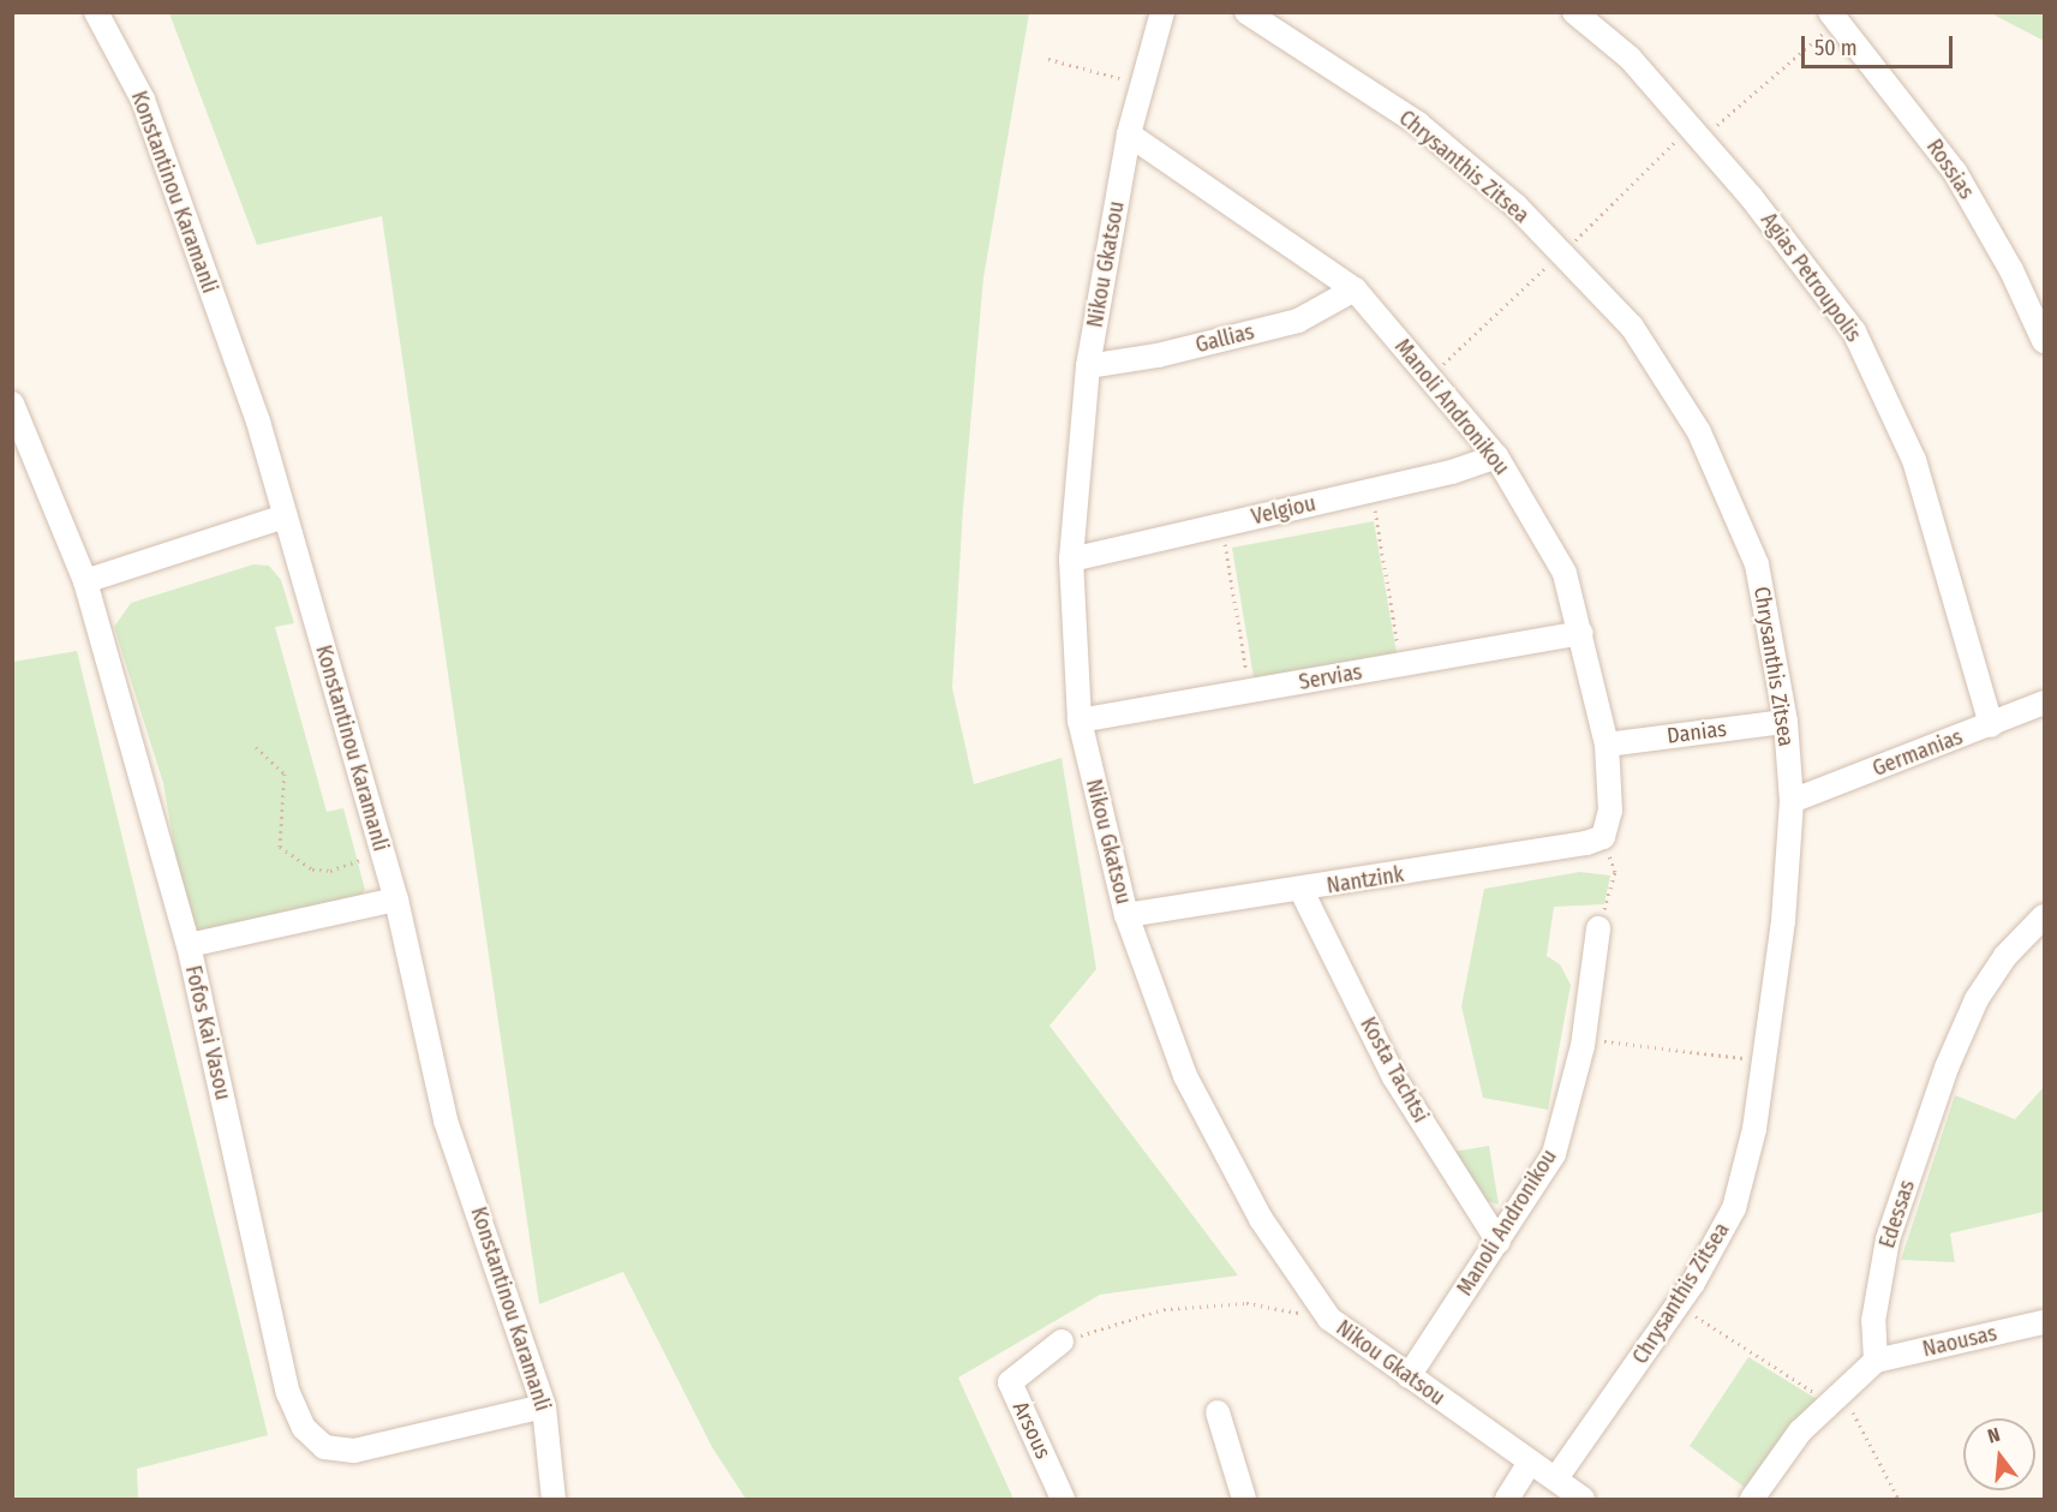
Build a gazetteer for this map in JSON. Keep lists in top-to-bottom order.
{
  "streets": {
    "street": [
      "Chrysanthis Zitsea",
      "Rossias",
      "Konstantinou Karamanli",
      "Nikou Gkatsou",
      "Agias Petroupolis",
      "Gallias",
      "Manoli Andronikou",
      "Velgiou",
      "Servias",
      "Danias",
      "Germanias",
      "Nantzink",
      "Fofos Kai Vasou",
      "Kosta Tachtsi",
      "Edessas",
      "Naousas",
      "Arsous"
    ]
  },
  "crossings": [
    ["Chrysanthis Zitsea", "Nikou Gkatsou"],
    ["Chrysanthis Zitsea", "Danias"],
    ["Chrysanthis Zitsea", "Germanias"],
    ["Konstantinou Karamanli", "Fofos Kai Vasou"],
    ["Nikou Gkatsou", "Gallias"],
    ["Nikou Gkatsou", "Manoli Andronikou"],
    ["Nikou Gkatsou", "Velgiou"],
    ["Nikou Gkatsou", "Servias"],
    ["Nikou Gkatsou", "Nantzink"],
    ["Agias Petroupolis", "Germanias"],
    ["Gallias", "Manoli Andronikou"],
    ["Manoli Andronikou", "Velgiou"],
    ["Manoli Andronikou", "Servias"],
    ["Manoli Andronikou", "Danias"],
    ["Manoli Andronikou", "Nantzink"],
    ["Manoli Andronikou", "Kosta Tachtsi"],
    ["Nantzink", "Kosta Tachtsi"],
    ["Edessas", "Naousas"]
  ],
  "scale_bar": "50 m",
  "north": "top"
}
